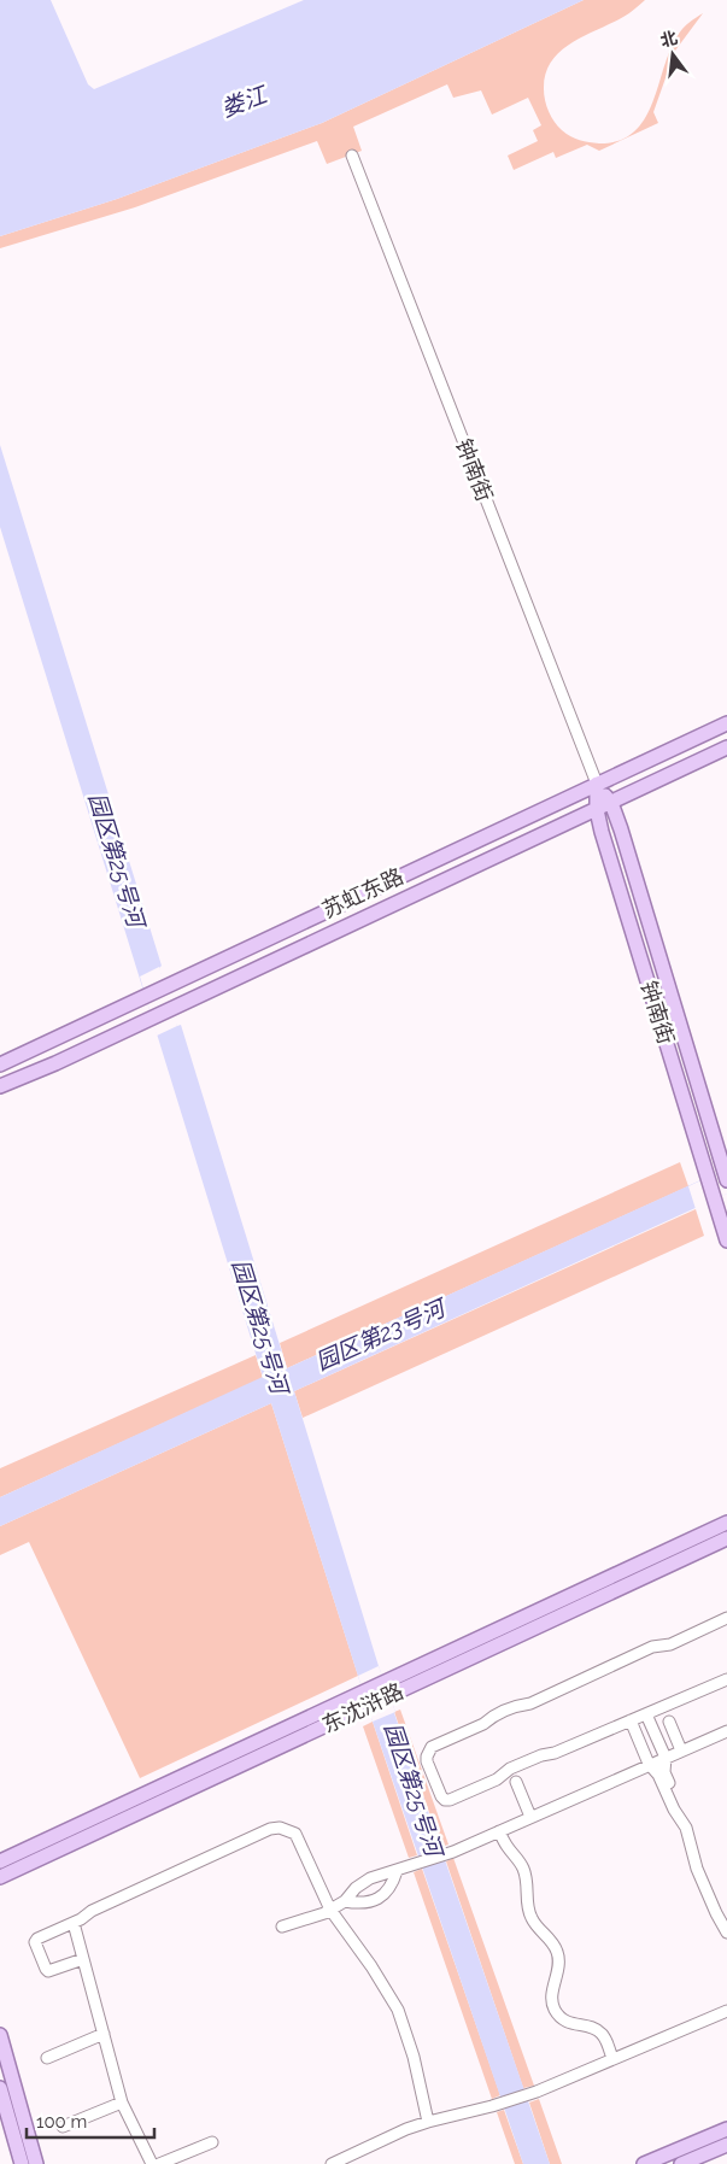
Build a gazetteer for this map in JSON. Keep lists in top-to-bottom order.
{
  "streets": {
    "main road": ["钟南街", "苏虹东路", "东沈浒路"]
  },
  "crossings": [
    ["钟南街", "苏虹东路"]
  ],
  "water": ["娄江", "园区第25号河", "园区第23号河"],
  "scale_bar": "100 m",
  "north": "top"
}
